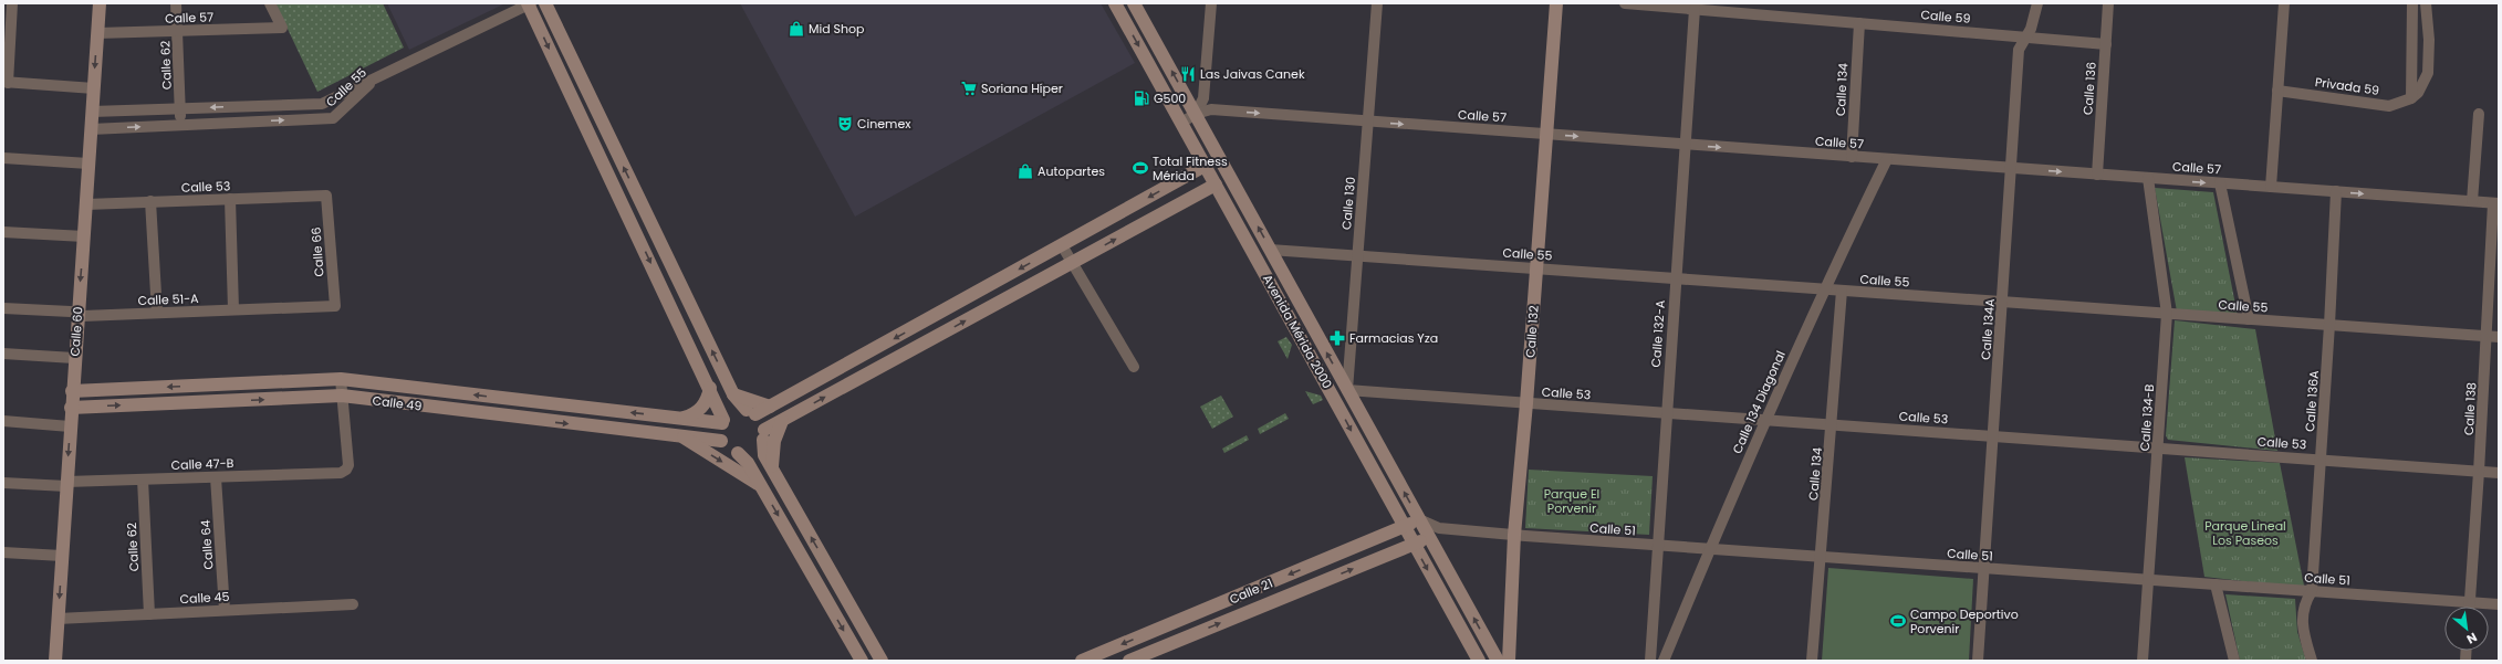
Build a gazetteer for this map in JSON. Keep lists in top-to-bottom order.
{
  "streets": {
    "street": [
      "Calle 59",
      "Calle 57",
      "Calle 62",
      "Privada 59",
      "Calle 55",
      "Calle 136",
      "Calle 134",
      "Calle 53",
      "Calle 130",
      "Calle 66",
      "Calle 51-A",
      "Calle 134A",
      "Calle 60",
      "Avenida Mérida 2000",
      "Calle 132",
      "Calle 132-A",
      "Calle 136A",
      "Calle 134 Diagonal",
      "Calle 49",
      "Calle 138",
      "Calle 134-B",
      "Calle 47-B",
      "Calle 51",
      "Calle 64",
      "Calle 21",
      "Calle 45"
    ]
  },
  "crossings": [
    ["Calle 59", "Calle 136"],
    ["Calle 59", "Calle 134"],
    ["Calle 59", "Calle 134A"],
    ["Calle 59", "Calle 132-A"],
    ["Calle 57", "Calle 62"],
    ["Calle 57", "Calle 136"],
    ["Calle 57", "Calle 134"],
    ["Calle 57", "Calle 130"],
    ["Calle 57", "Calle 134A"],
    ["Calle 57", "Calle 60"],
    ["Calle 57", "Avenida Mérida 2000"],
    ["Calle 57", "Calle 132"],
    ["Calle 57", "Calle 132-A"],
    ["Calle 57", "Calle 136A"],
    ["Calle 57", "Calle 134 Diagonal"],
    ["Calle 57", "Calle 138"],
    ["Calle 57", "Calle 134-B"],
    ["Calle 62", "Calle 55"],
    ["Calle 62", "Calle 47-B"],
    ["Calle 62", "Calle 45"],
    ["Calle 55", "Calle 134"],
    ["Calle 55", "Calle 130"],
    ["Calle 55", "Calle 134A"],
    ["Calle 55", "Calle 60"],
    ["Calle 55", "Avenida Mérida 2000"],
    ["Calle 55", "Calle 132"],
    ["Calle 55", "Calle 132-A"],
    ["Calle 55", "Calle 136A"],
    ["Calle 55", "Calle 134 Diagonal"],
    ["Calle 55", "Calle 138"],
    ["Calle 55", "Calle 134-B"],
    ["Calle 134", "Calle 53"],
    ["Calle 134", "Calle 51"],
    ["Calle 53", "Calle 130"],
    ["Calle 53", "Calle 66"],
    ["Calle 53", "Calle 134A"],
    ["Calle 53", "Calle 60"],
    ["Calle 53", "Avenida Mérida 2000"],
    ["Calle 53", "Calle 132"],
    ["Calle 53", "Calle 132-A"],
    ["Calle 53", "Calle 136A"],
    ["Calle 53", "Calle 134 Diagonal"],
    ["Calle 53", "Calle 138"],
    ["Calle 53", "Calle 134-B"],
    ["Calle 130", "Avenida Mérida 2000"],
    ["Calle 66", "Calle 51-A"],
    ["Calle 51-A", "Calle 60"],
    ["Calle 134A", "Calle 51"],
    ["Calle 60", "Calle 49"],
    ["Calle 60", "Calle 47-B"],
    ["Calle 60", "Calle 45"],
    ["Avenida Mérida 2000", "Calle 51"],
    ["Avenida Mérida 2000", "Calle 21"],
    ["Calle 132", "Calle 51"],
    ["Calle 132-A", "Calle 51"],
    ["Calle 136A", "Calle 51"],
    ["Calle 134 Diagonal", "Calle 51"],
    ["Calle 49", "Calle 47-B"],
    ["Calle 138", "Calle 51"],
    ["Calle 134-B", "Calle 51"],
    ["Calle 47-B", "Calle 64"],
    ["Calle 51", "Calle 21"],
    ["Calle 64", "Calle 45"]
  ],
  "one_way": ["Calle 57"],
  "parks": ["Parque El Porvenir", "Parque Lineal Los Paseos"],
  "places": {
    "shop": ["Mid Shop", "Autopartes"],
    "restaurant": ["Las Jaivas Canek"],
    "supermarket": ["Soriana Híper"],
    "fuel station": ["G500"],
    "theatre": ["Cinemex"],
    "sports": ["Total Fitness Mérida", "Campo Deportivo Porvenir"],
    "pharmacy": ["Farmacias Yza"]
  },
  "north": "bottom right"
}
